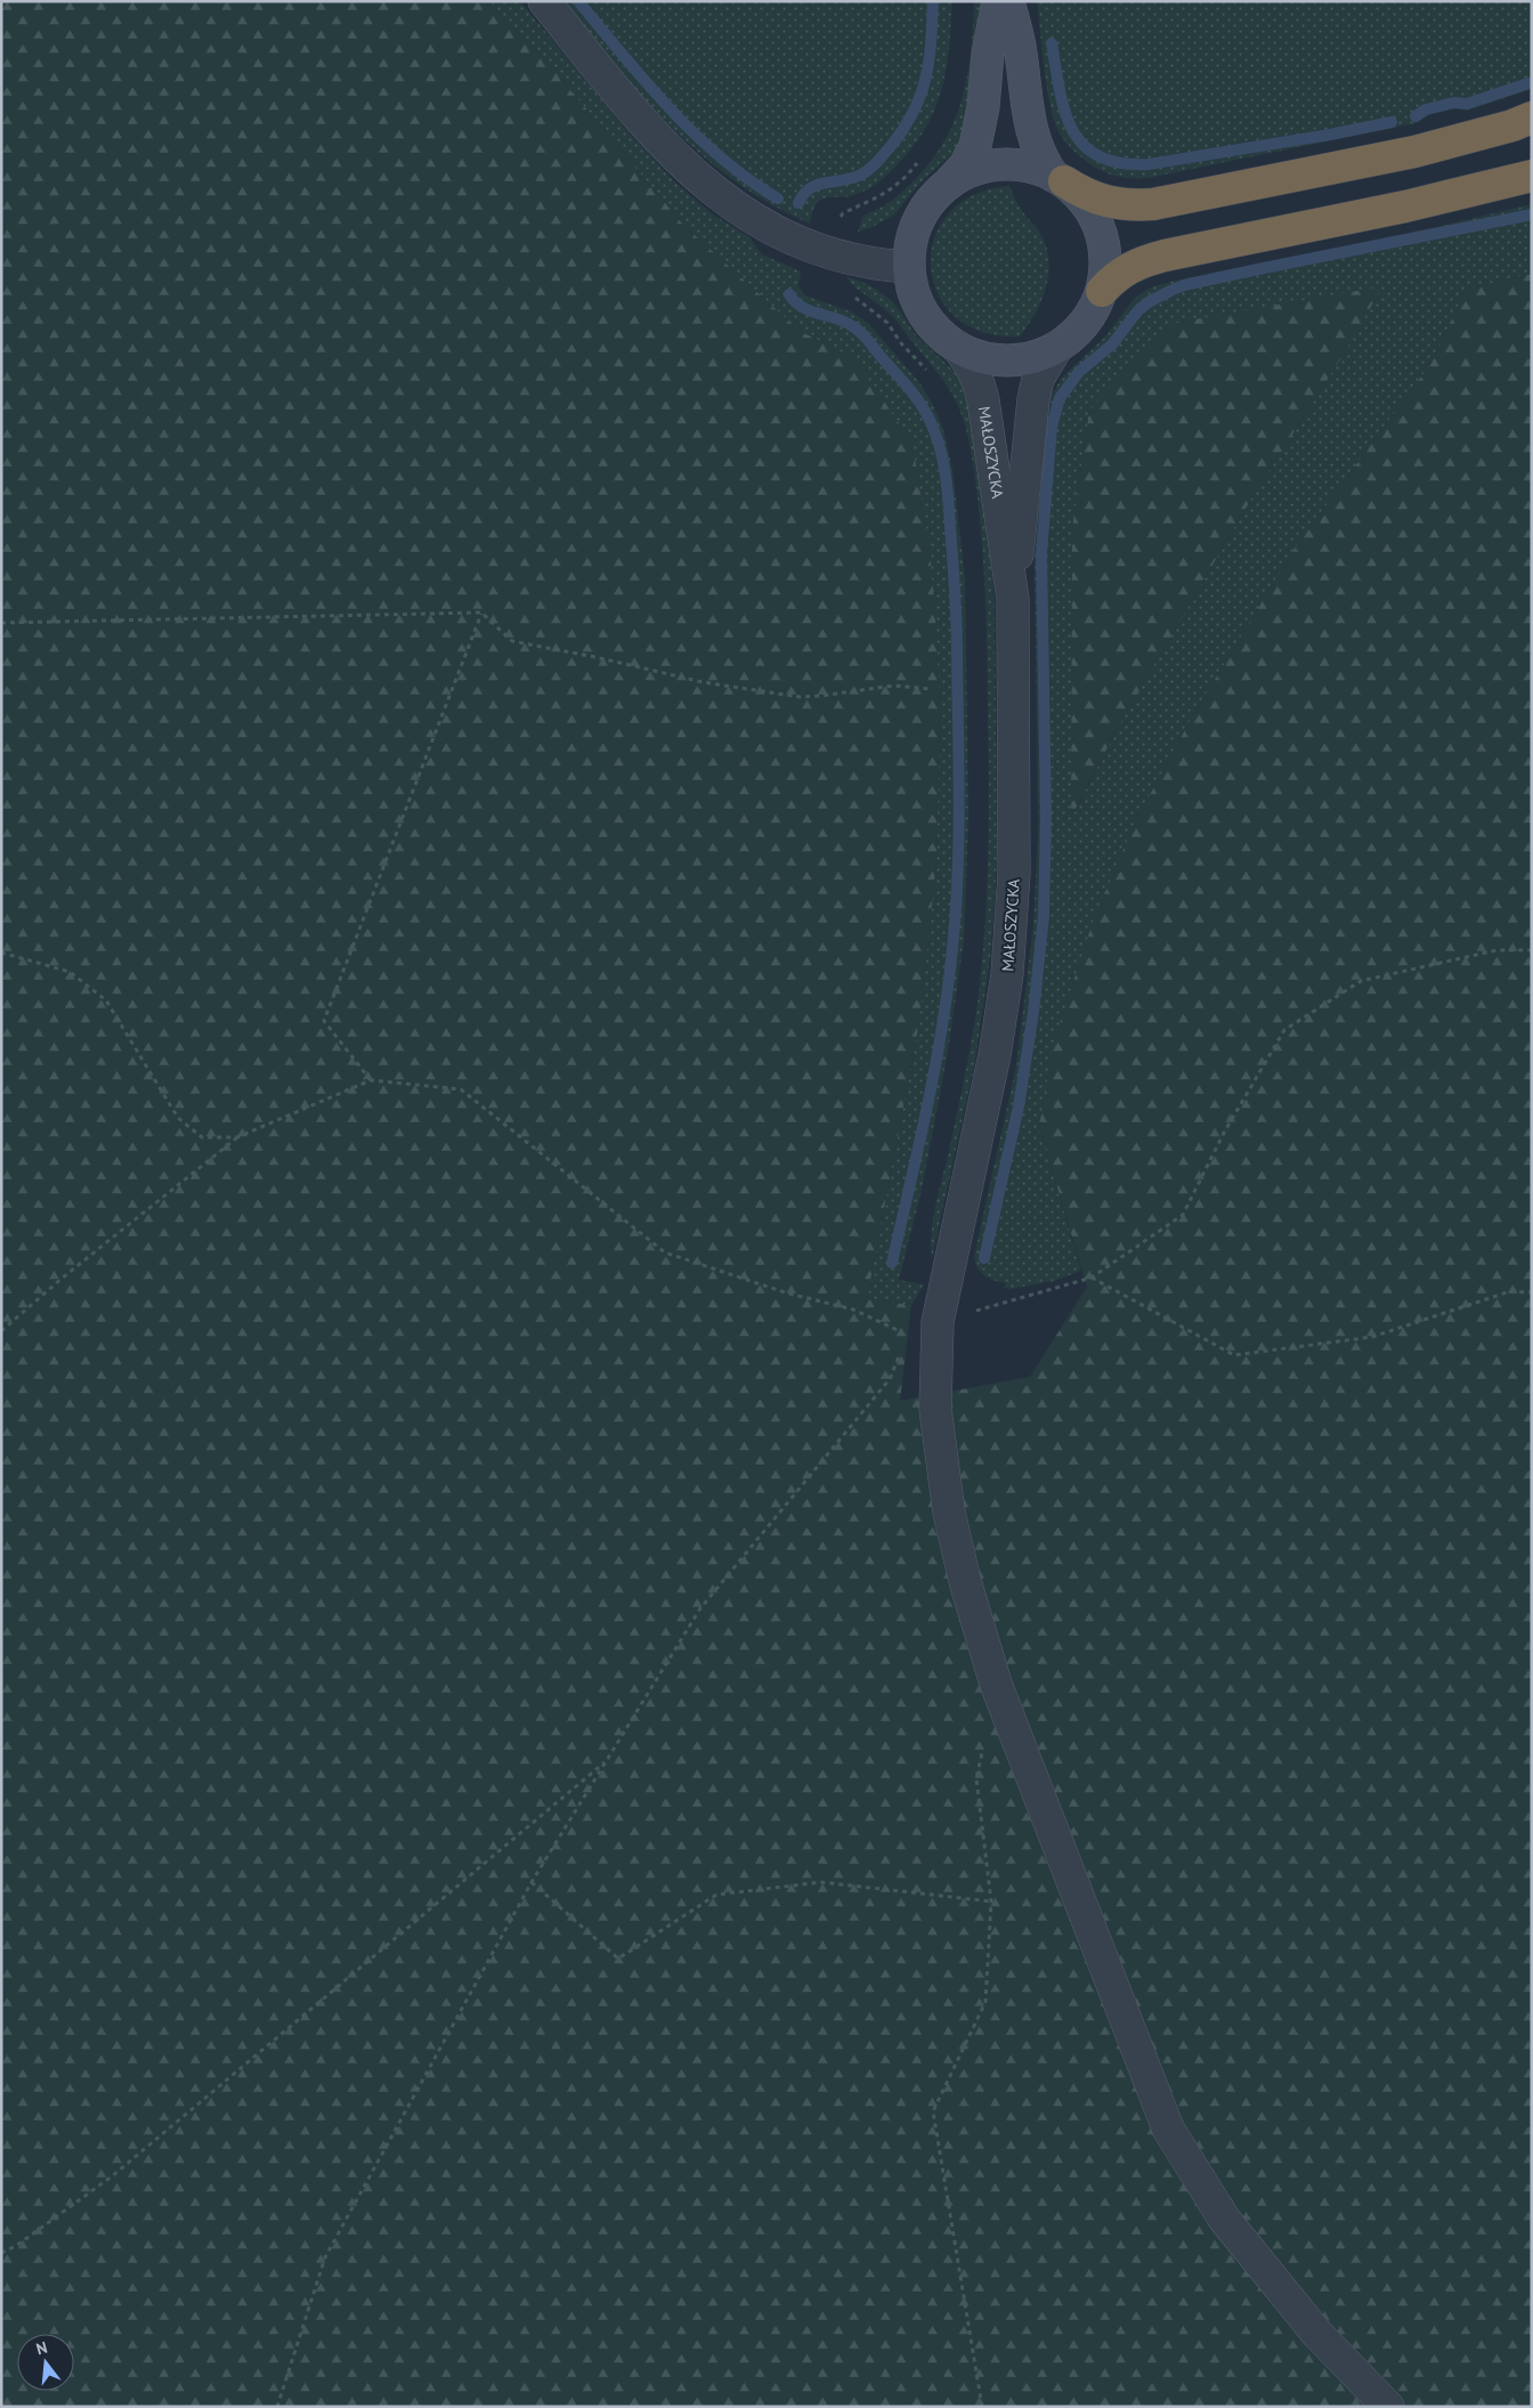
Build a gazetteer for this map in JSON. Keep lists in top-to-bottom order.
{
  "streets": {
    "street": ["MAŁOSZYCKA"]
  },
  "north": "top"
}
